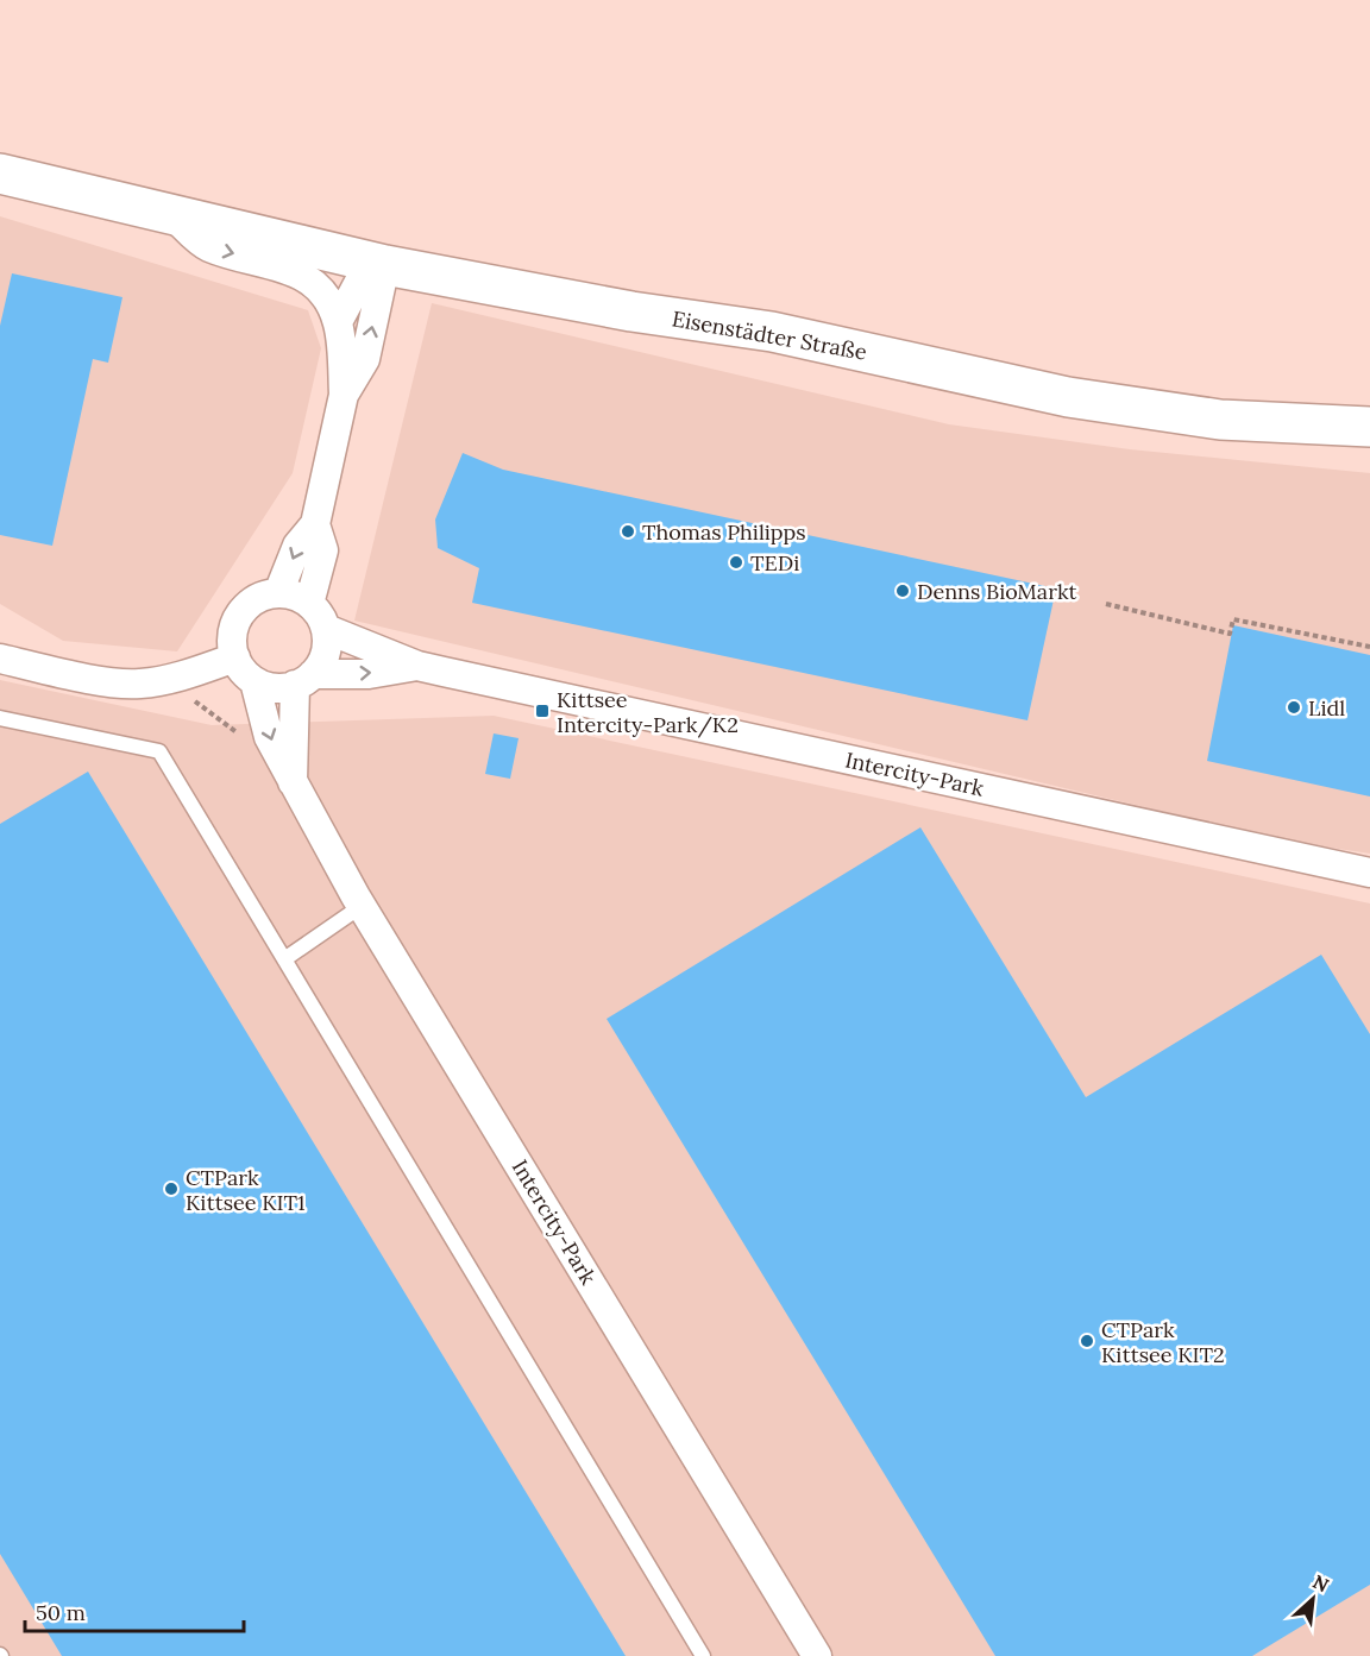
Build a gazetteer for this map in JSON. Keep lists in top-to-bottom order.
{
  "streets": {
    "main road": ["Eisenstädter Straße"],
    "street": ["Intercity-Park"]
  },
  "places": {
    "other": [
      "Thomas Philipps",
      "TEDi",
      "Denns BioMarkt",
      "Lidl",
      "CTPark Kittsee KIT1",
      "CTPark Kittsee KIT2"
    ],
    "transit": ["Kittsee Intercity-Park/K2"]
  },
  "scale_bar": "50 m",
  "north": "top right"
}
